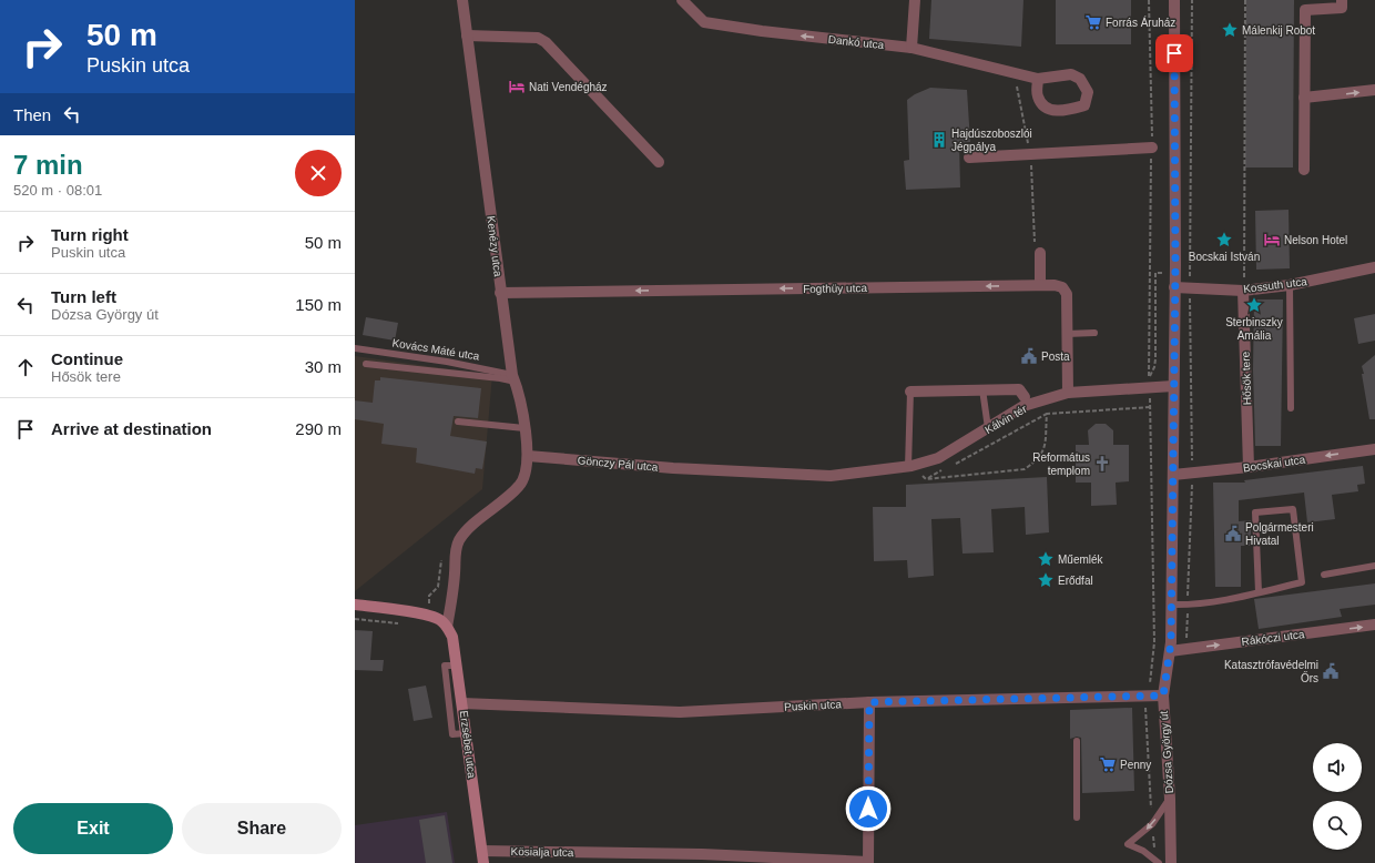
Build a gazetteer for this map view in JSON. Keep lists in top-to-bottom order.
{
  "streets": {
    "main road": ["Erzsébet utca"],
    "street": [
      "Dankó utca",
      "Kenézy utca",
      "Kossuth utca",
      "Fogthüy utca",
      "Hősök tere",
      "Kálvin tér",
      "Gönczy Pál utca",
      "Bocskai utca",
      "Rákóczi utca",
      "Puskin utca",
      "Dózsa György út",
      "Kösialja utca"
    ],
    "lane": ["Kovács Máté utca"]
  },
  "crossings": [
    ["Kenézy utca", "Fogthüy utca"],
    ["Kenézy utca", "Kovács Máté utca"],
    ["Kenézy utca", "Gönczy Pál utca"],
    ["Kossuth utca", "Hősök tere"],
    ["Fogthüy utca", "Kálvin tér"],
    ["Hősök tere", "Bocskai utca"],
    ["Kálvin tér", "Gönczy Pál utca"],
    ["Rákóczi utca", "Dózsa György út"],
    ["Puskin utca", "Erzsébet utca"],
    ["Puskin utca", "Dózsa György út"],
    ["Puskin utca", "Kösialja utca"],
    ["Erzsébet utca", "Kösialja utca"]
  ],
  "one_way": [
    "Dankó utca",
    "Fogthüy utca",
    "Bocskai utca",
    "Rákóczi utca"
  ],
  "places": {
    "supermarket": ["Forrás Áruház", "Penny"],
    "place": [
      "Málenkij Robot",
      "Bocskai István",
      "Sterbinszky Amália",
      "Műemlék",
      "Erődfal"
    ],
    "hotel": ["Nati Vendégház", "Nelson Hotel"],
    "building": ["Hajdúszoboszlói Jégpálya"],
    "public building": ["Posta", "Polgármesteri Hivatal", "Katasztrófavédelmi Őrs"],
    "church": ["Református templom"]
  },
  "page": {
    "turn": ["50 m", "Puskin utca"],
    "then": "Then",
    "heading": ["7 min", "520 m · 08:01"],
    "list": [
      {
        "name": "Turn right",
        "note": "Puskin utca",
        "value": "50 m"
      },
      {
        "name": "Turn left",
        "note": "Dózsa György út",
        "value": "150 m"
      },
      {
        "name": "Continue",
        "note": "Hősök tere",
        "value": "30 m"
      },
      {
        "name": "Arrive at destination",
        "value": "290 m"
      }
    ],
    "buttons": ["Exit", "Share"]
  }
}
